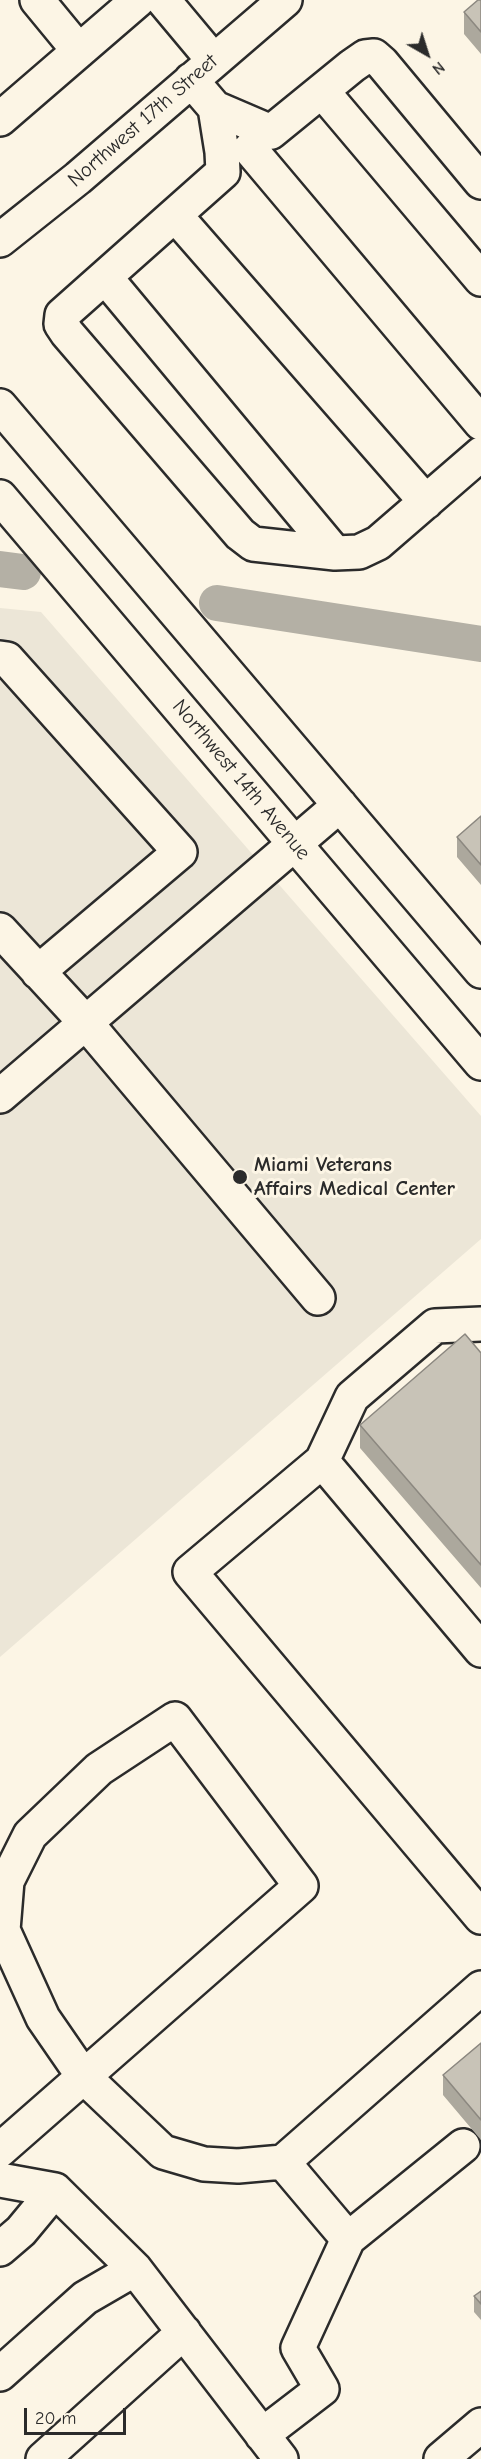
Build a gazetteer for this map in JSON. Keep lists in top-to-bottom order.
{
  "streets": {
    "street": ["Northwest 17th Street", "Northwest 14th Avenue"]
  },
  "places": ["Miami Veterans Affairs Medical Center"],
  "scale_bar": "20 m",
  "north": "bottom right"
}
